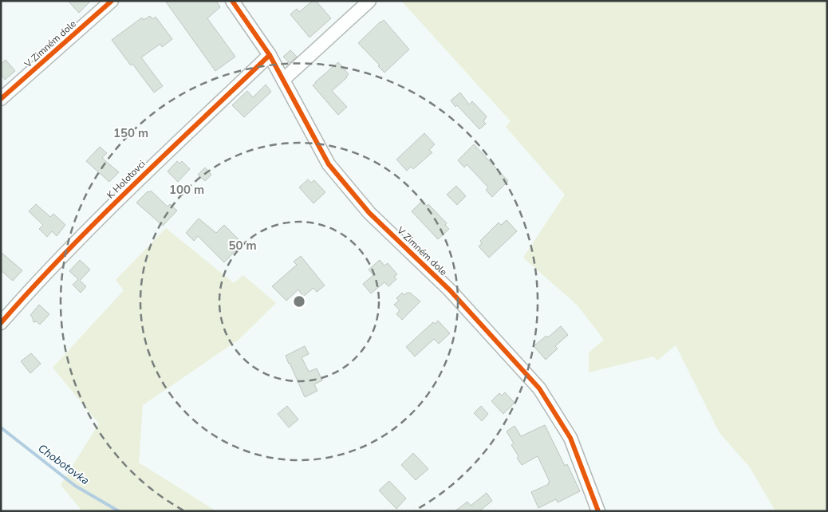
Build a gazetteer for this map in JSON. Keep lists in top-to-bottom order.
{
  "streets": {
    "street": ["V Zimném dole", "K Holotovci"]
  },
  "crossings": [
    ["V Zimném dole", "K Holotovci"]
  ],
  "water": ["Chobotovka"],
  "rings": ["150 m", "100 m", "50 m"]
}
